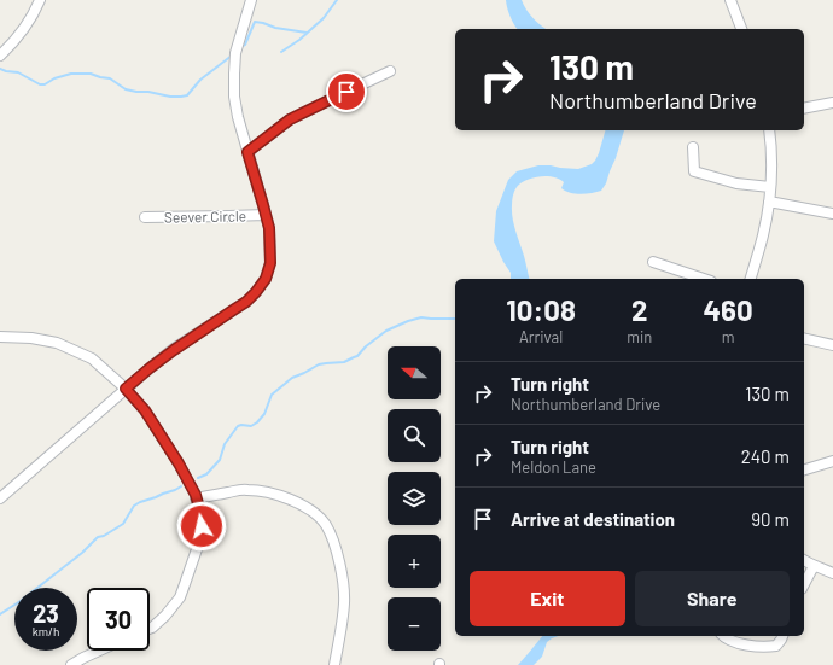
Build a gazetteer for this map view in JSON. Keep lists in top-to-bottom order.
{
  "streets": {
    "street": ["Seever Circle"]
  },
  "north": "left",
  "page": {
    "turn": ["130 m", "Northumberland Drive"],
    "eta": [
      "10:08",
      "Arrival",
      "2",
      "min",
      "460",
      "m"
    ],
    "map_buttons": ["+", "−"],
    "list": [
      {
        "name": "Turn right",
        "note": "Northumberland Drive",
        "value": "130 m"
      },
      {
        "name": "Turn right",
        "note": "Meldon Lane",
        "value": "240 m"
      },
      {
        "name": "Arrive at destination",
        "value": "90 m"
      }
    ],
    "buttons": ["Exit", "Share"],
    "speed": "23 km/h",
    "limit": "30"
  }
}
